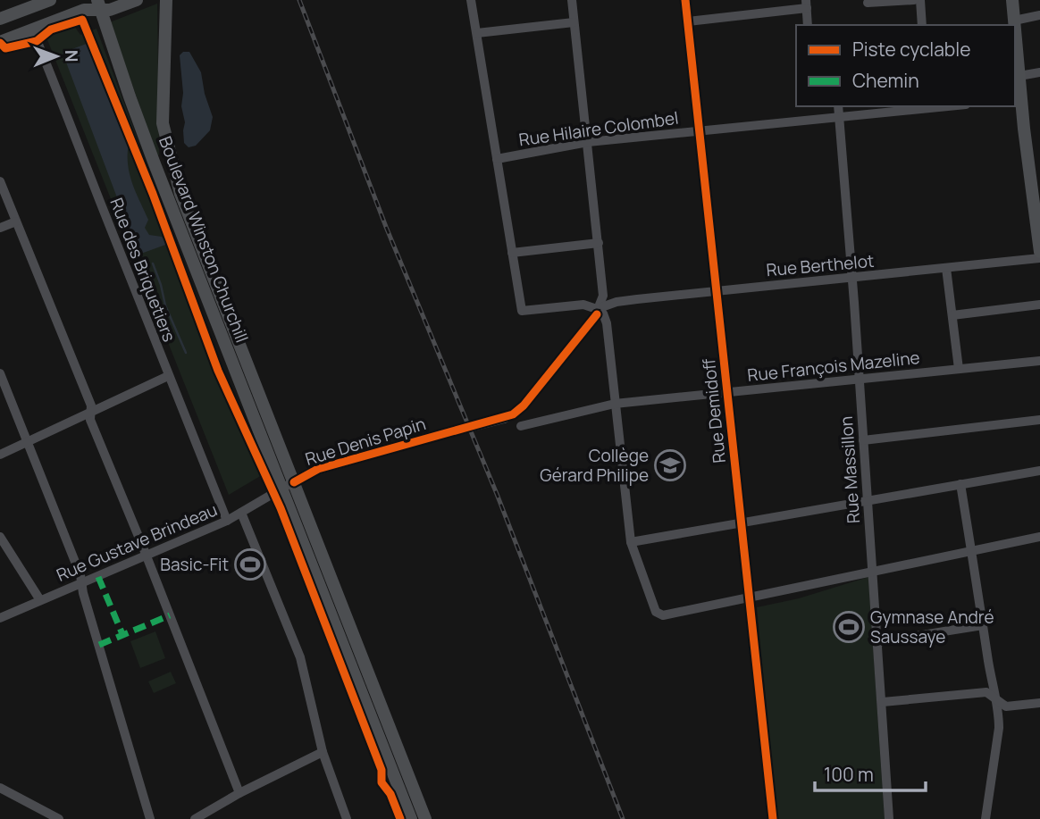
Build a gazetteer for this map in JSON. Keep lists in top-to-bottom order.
{
  "streets": {
    "main road": ["Boulevard Winston Churchill"],
    "street": [
      "Rue Hilaire Colombel",
      "Rue Berthelot",
      "Rue des Briquetiers",
      "Rue François Mazeline",
      "Rue Demidoff",
      "Rue Denis Papin",
      "Rue Massillon",
      "Rue Gustave Brindeau"
    ]
  },
  "crossings": [
    ["Rue Hilaire Colombel", "Rue Demidoff"],
    ["Rue Hilaire Colombel", "Rue Massillon"],
    ["Boulevard Winston Churchill", "Rue Denis Papin"],
    ["Boulevard Winston Churchill", "Rue Gustave Brindeau"],
    ["Rue Berthelot", "Rue Demidoff"],
    ["Rue Berthelot", "Rue Denis Papin"],
    ["Rue Berthelot", "Rue Massillon"],
    ["Rue des Briquetiers", "Rue Gustave Brindeau"],
    ["Rue François Mazeline", "Rue Demidoff"],
    ["Rue François Mazeline", "Rue Massillon"],
    ["Rue Denis Papin", "Rue Gustave Brindeau"]
  ],
  "places": {
    "school or university": ["Collège Gérard Philipe"],
    "sports": ["Basic-Fit", "Gymnase André Saussaye"]
  },
  "legend": ["Piste cyclable", "Chemin"],
  "scale_bar": "100 m",
  "north": "right"
}
